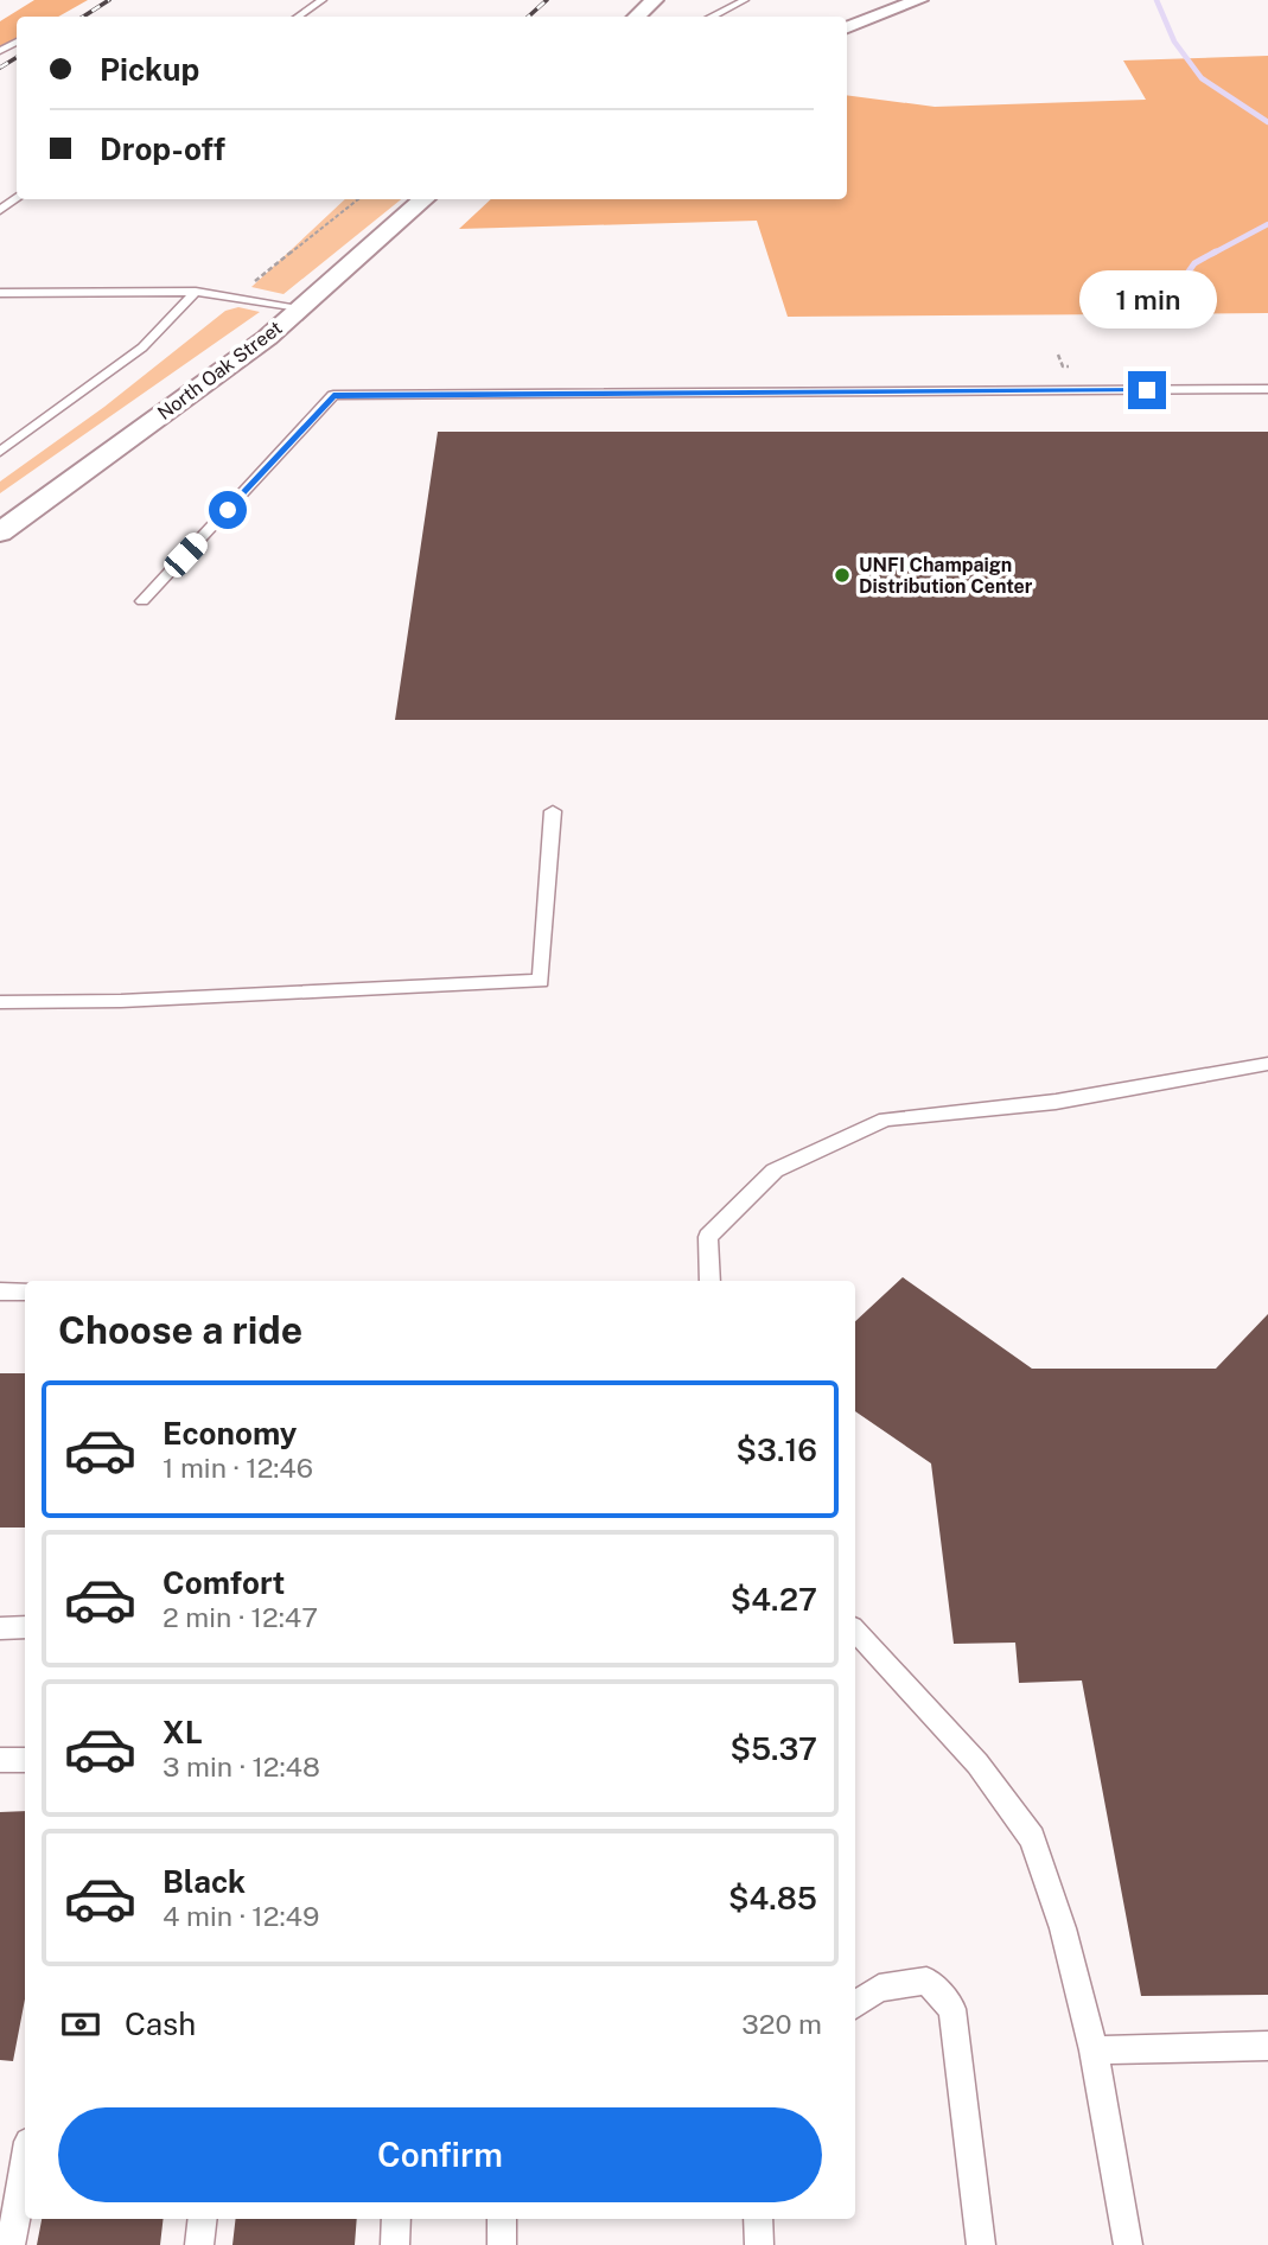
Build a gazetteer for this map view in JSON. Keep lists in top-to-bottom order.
{
  "streets": {
    "street": ["North Oak Street"]
  },
  "places": ["UNFI Champaign Distribution Center"],
  "page": {
    "banner": ["Pickup", "Drop-off"],
    "bubble": "1 min",
    "heading": "Choose a ride",
    "list": [
      {
        "name": "Economy",
        "note": "1 min · 12:46",
        "value": "$3.16"
      },
      {
        "name": "Comfort",
        "note": "2 min · 12:47",
        "value": "$4.27"
      },
      {
        "name": "XL",
        "note": "3 min · 12:48",
        "value": "$5.37"
      },
      {
        "name": "Black",
        "note": "4 min · 12:49",
        "value": "$4.85"
      }
    ],
    "pay": ["Cash", "320 m"],
    "buttons": "Confirm"
  }
}
